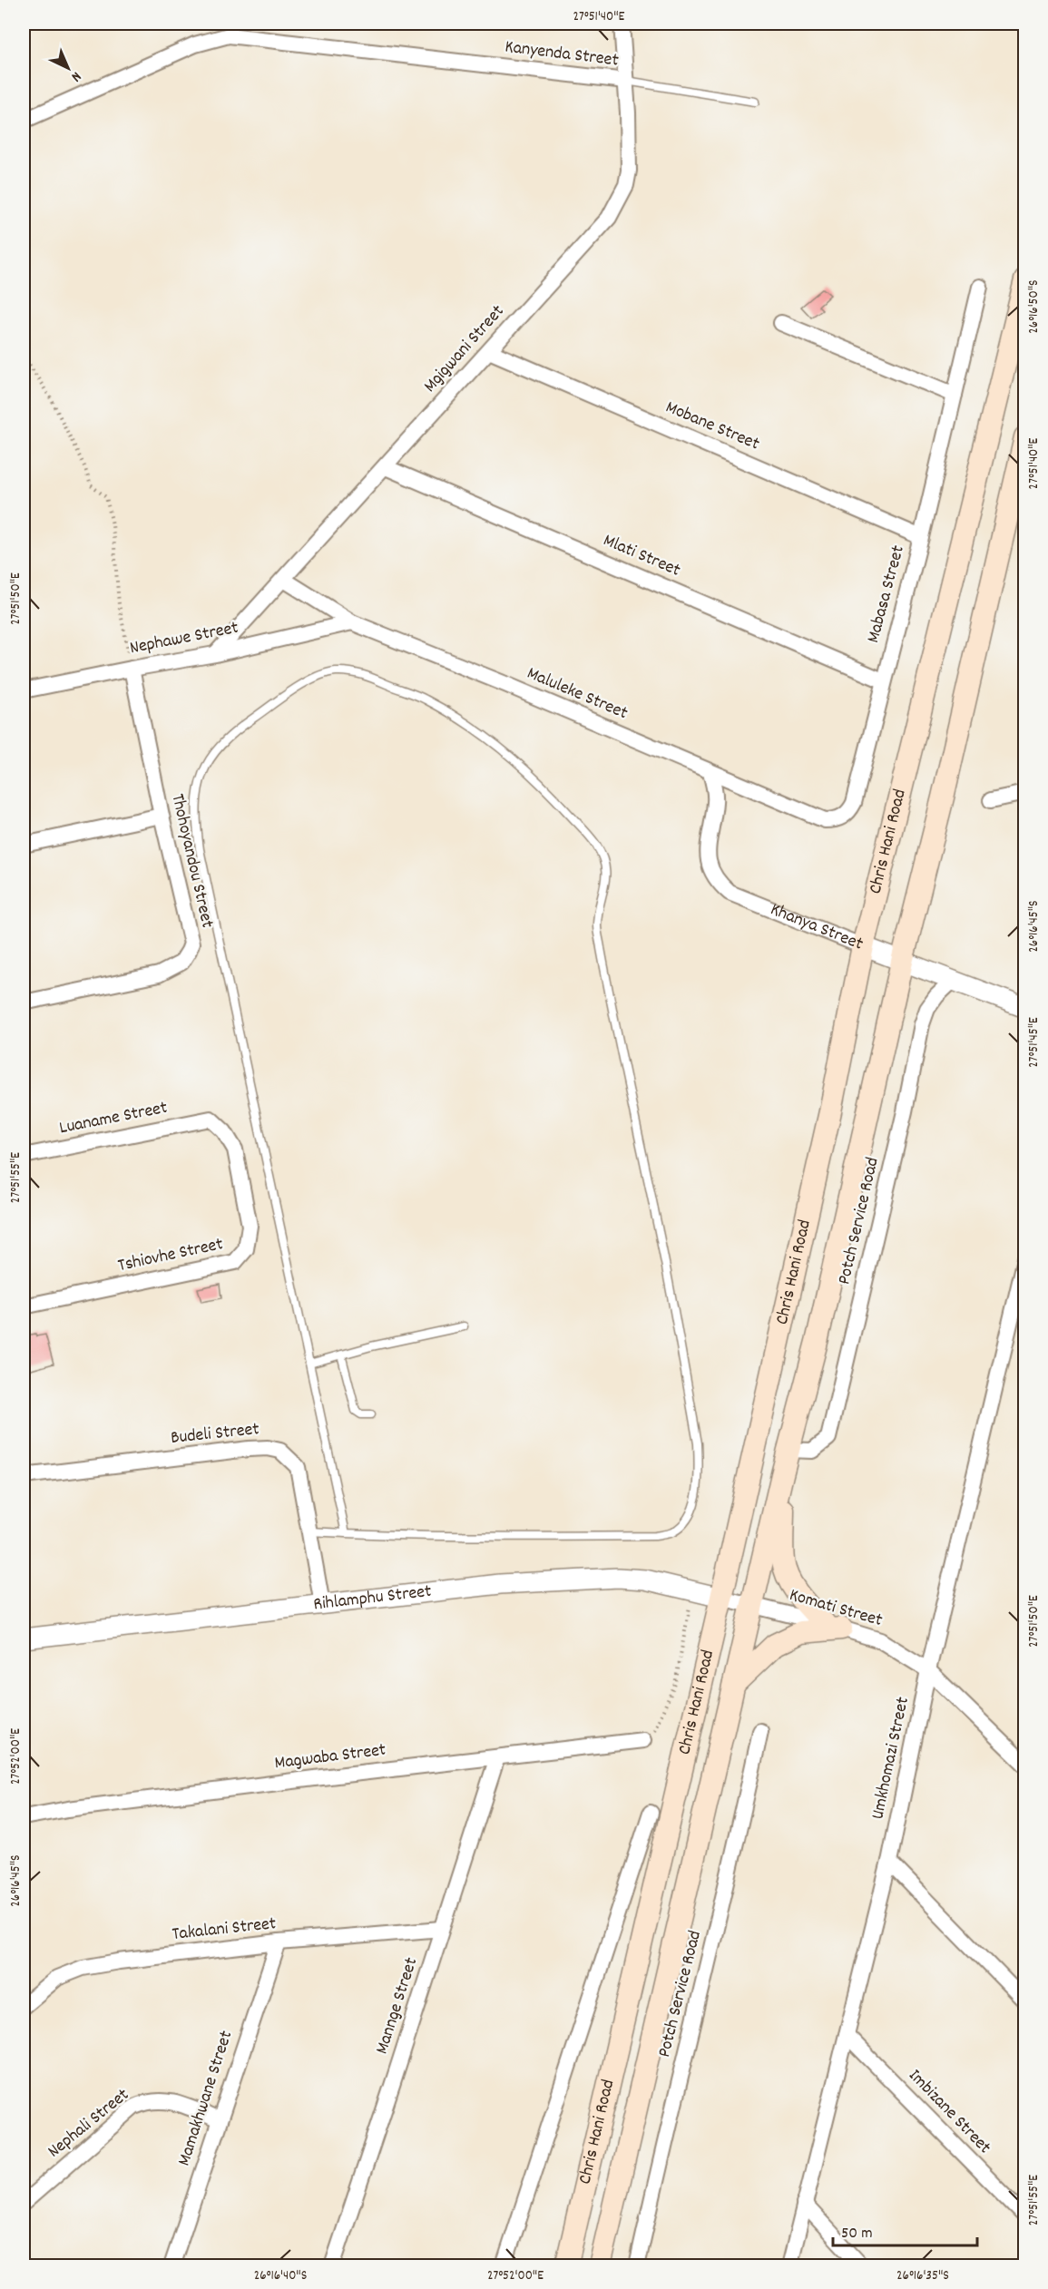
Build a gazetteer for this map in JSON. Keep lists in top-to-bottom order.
{
  "streets": {
    "main road": ["Chris Hani Road"],
    "street": [
      "Kanyenda Street",
      "Mgigwani Street",
      "Mobane Street",
      "Mlati Street",
      "Mabasa Street",
      "Nephawe Street",
      "Maluleke Street",
      "Thohoyandou Street",
      "Khanya Street",
      "Luaname Street",
      "Potch Service Road",
      "Tshiovhe Street",
      "Budeli Street",
      "Rihlamphu Street",
      "Komati Street",
      "Magwaba Street",
      "Umkhomazi Street",
      "Takalani Street",
      "Mannge Street",
      "Mamakhwane Street",
      "Imbizane Street",
      "Nephali Street"
    ]
  },
  "crossings": [
    ["Kanyenda Street", "Mgigwani Street"],
    ["Mgigwani Street", "Mobane Street"],
    ["Mgigwani Street", "Mlati Street"],
    ["Mgigwani Street", "Nephawe Street"],
    ["Mgigwani Street", "Maluleke Street"],
    ["Mobane Street", "Mabasa Street"],
    ["Mlati Street", "Mabasa Street"],
    ["Mabasa Street", "Maluleke Street"],
    ["Nephawe Street", "Maluleke Street"],
    ["Nephawe Street", "Thohoyandou Street"],
    ["Maluleke Street", "Khanya Street"],
    ["Chris Hani Road", "Khanya Street"],
    ["Chris Hani Road", "Potch Service Road"],
    ["Chris Hani Road", "Rihlamphu Street"],
    ["Chris Hani Road", "Komati Street"],
    ["Khanya Street", "Potch Service Road"],
    ["Luaname Street", "Tshiovhe Street"],
    ["Budeli Street", "Rihlamphu Street"],
    ["Rihlamphu Street", "Komati Street"],
    ["Komati Street", "Umkhomazi Street"],
    ["Magwaba Street", "Mannge Street"],
    ["Umkhomazi Street", "Imbizane Street"],
    ["Takalani Street", "Mannge Street"],
    ["Takalani Street", "Mamakhwane Street"],
    ["Mamakhwane Street", "Nephali Street"]
  ],
  "scale_bar": "50 m",
  "north": "bottom right",
  "coordinates": [
    "27°51'40\"E",
    "26°16'50\"S",
    "27°51'50\"E",
    "26°16'45\"S",
    "27°51'45\"E",
    "27°51'55\"E",
    "27°52'00\"E",
    "26°16'40\"S",
    "26°16'35\"S"
  ]
}
